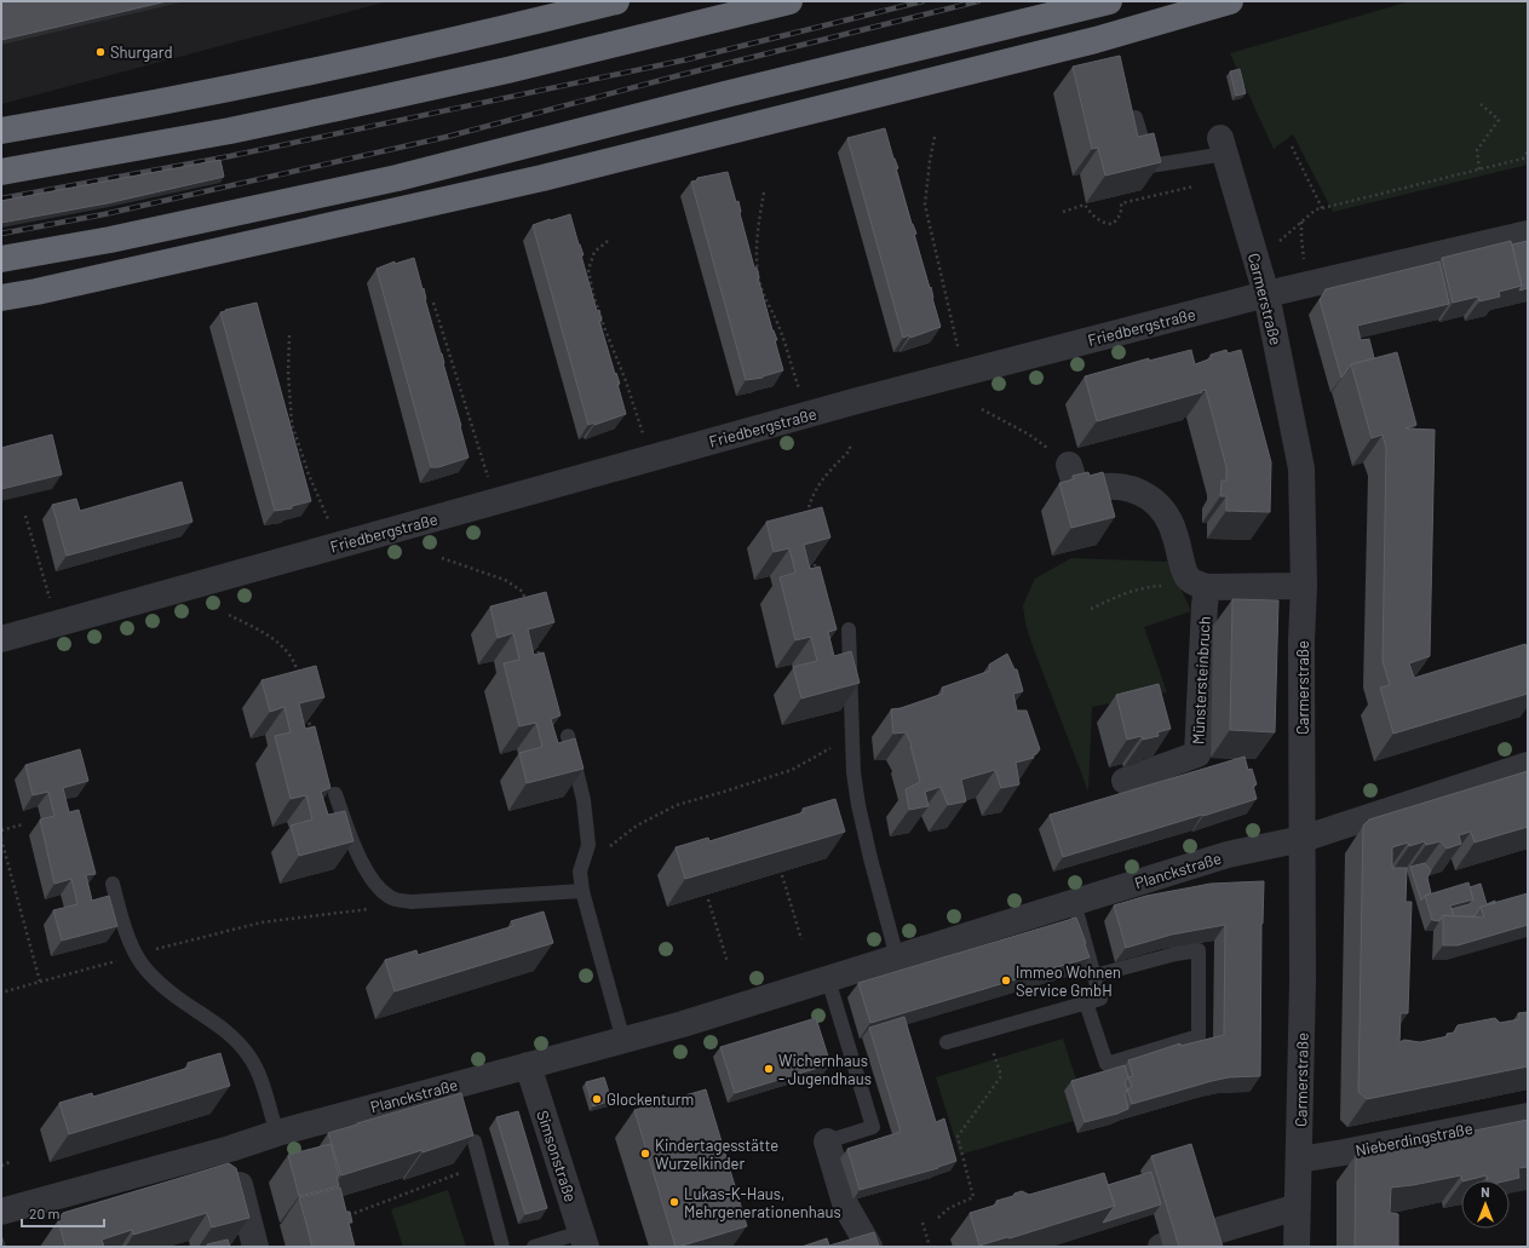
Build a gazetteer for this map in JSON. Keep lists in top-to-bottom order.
{
  "streets": {
    "street": [
      "Carmerstraße",
      "Friedbergstraße",
      "Münstersteinbruch",
      "Planckstraße",
      "Nieberdingstraße",
      "Simsonstraße"
    ]
  },
  "crossings": [
    ["Carmerstraße", "Friedbergstraße"],
    ["Carmerstraße", "Planckstraße"],
    ["Carmerstraße", "Nieberdingstraße"],
    ["Planckstraße", "Simsonstraße"]
  ],
  "places": [
    "Shurgard",
    "Immeo Wohnen Service GmbH",
    "Wichernhaus - Jugendhaus",
    "Glockenturm",
    "Kindertagesstätte Wurzelkinder",
    "Lukas-K-Haus, Mehrgenerationenhaus"
  ],
  "scale_bar": "20 m",
  "north": "top"
}
